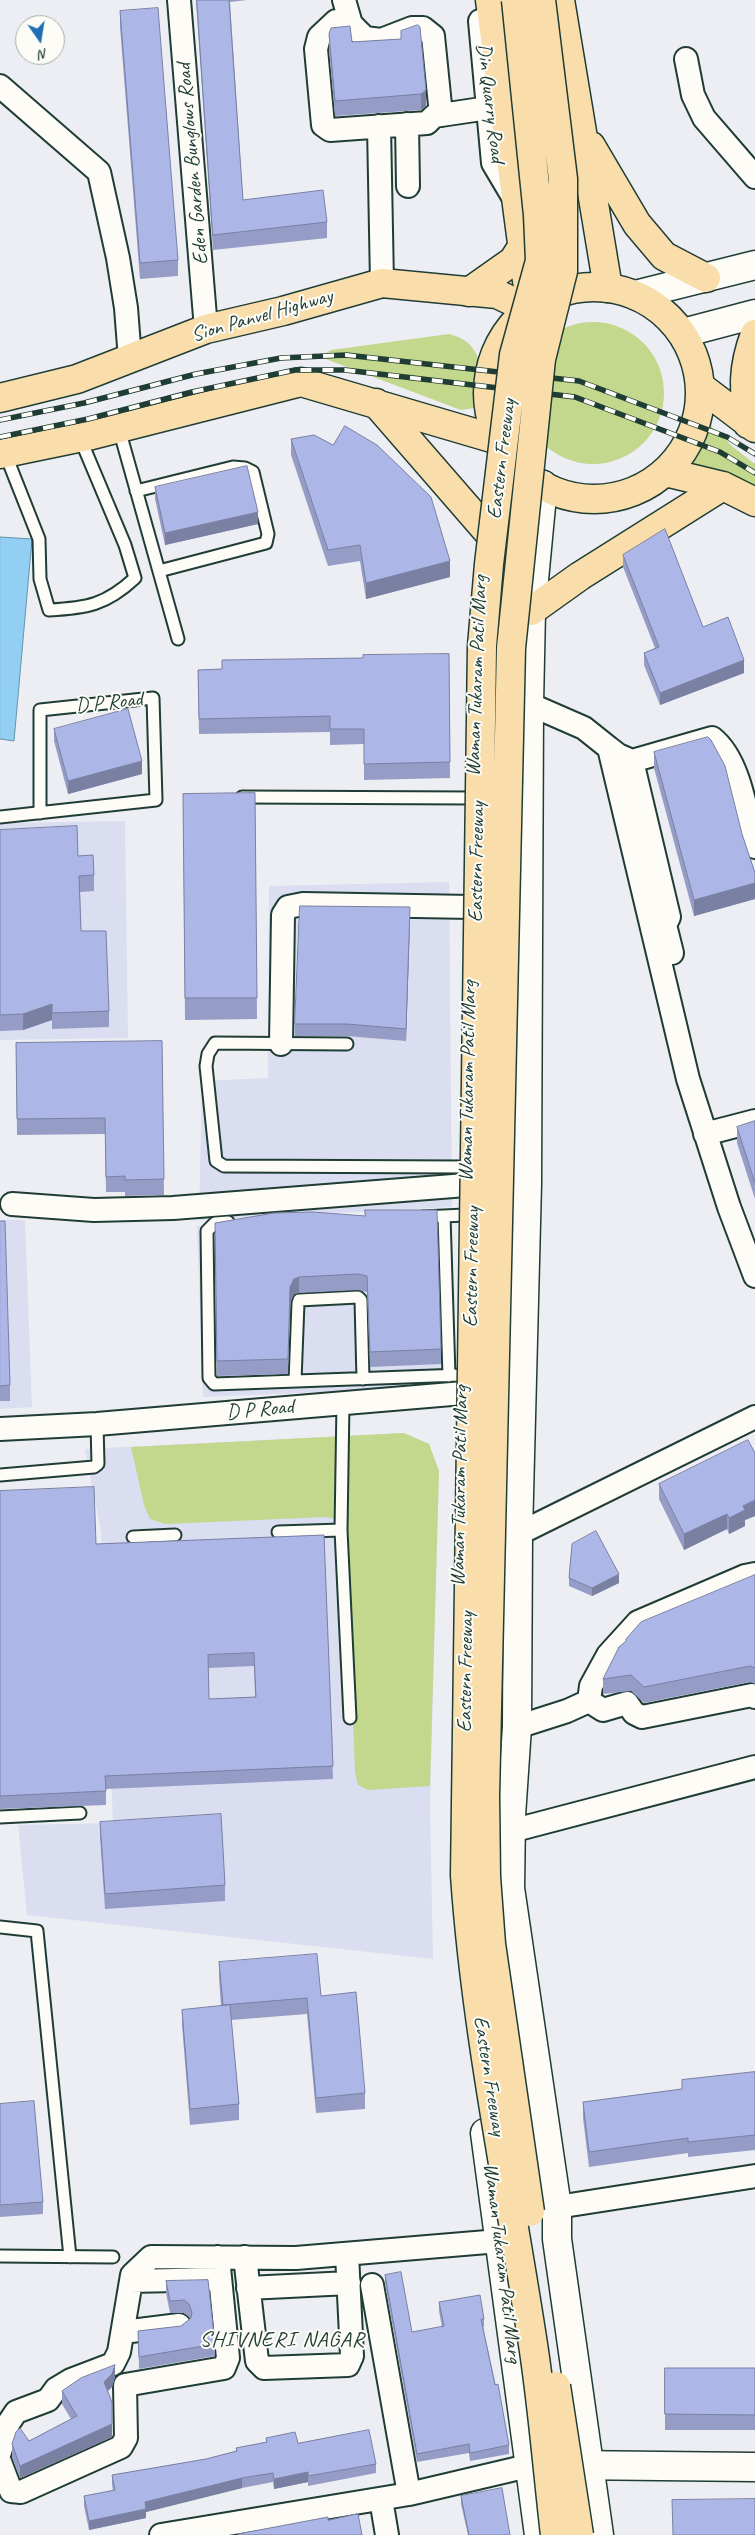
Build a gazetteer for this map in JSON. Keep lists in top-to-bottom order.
{
  "streets": {
    "highway": ["Sion Panvel Highway", "Eastern Freeway"],
    "main road": ["Waman Tukaram Patil Marg"],
    "street": ["Din Quarry Road", "Eden Garden Bunglows Road", "D P Road"]
  },
  "crossings": [
    ["Eden Garden Bunglows Road", "Sion Panvel Highway"],
    ["Waman Tukaram Patil Marg", "D P Road"]
  ],
  "districts": ["SHIVNERI NAGAR"],
  "north": "bottom"
}
